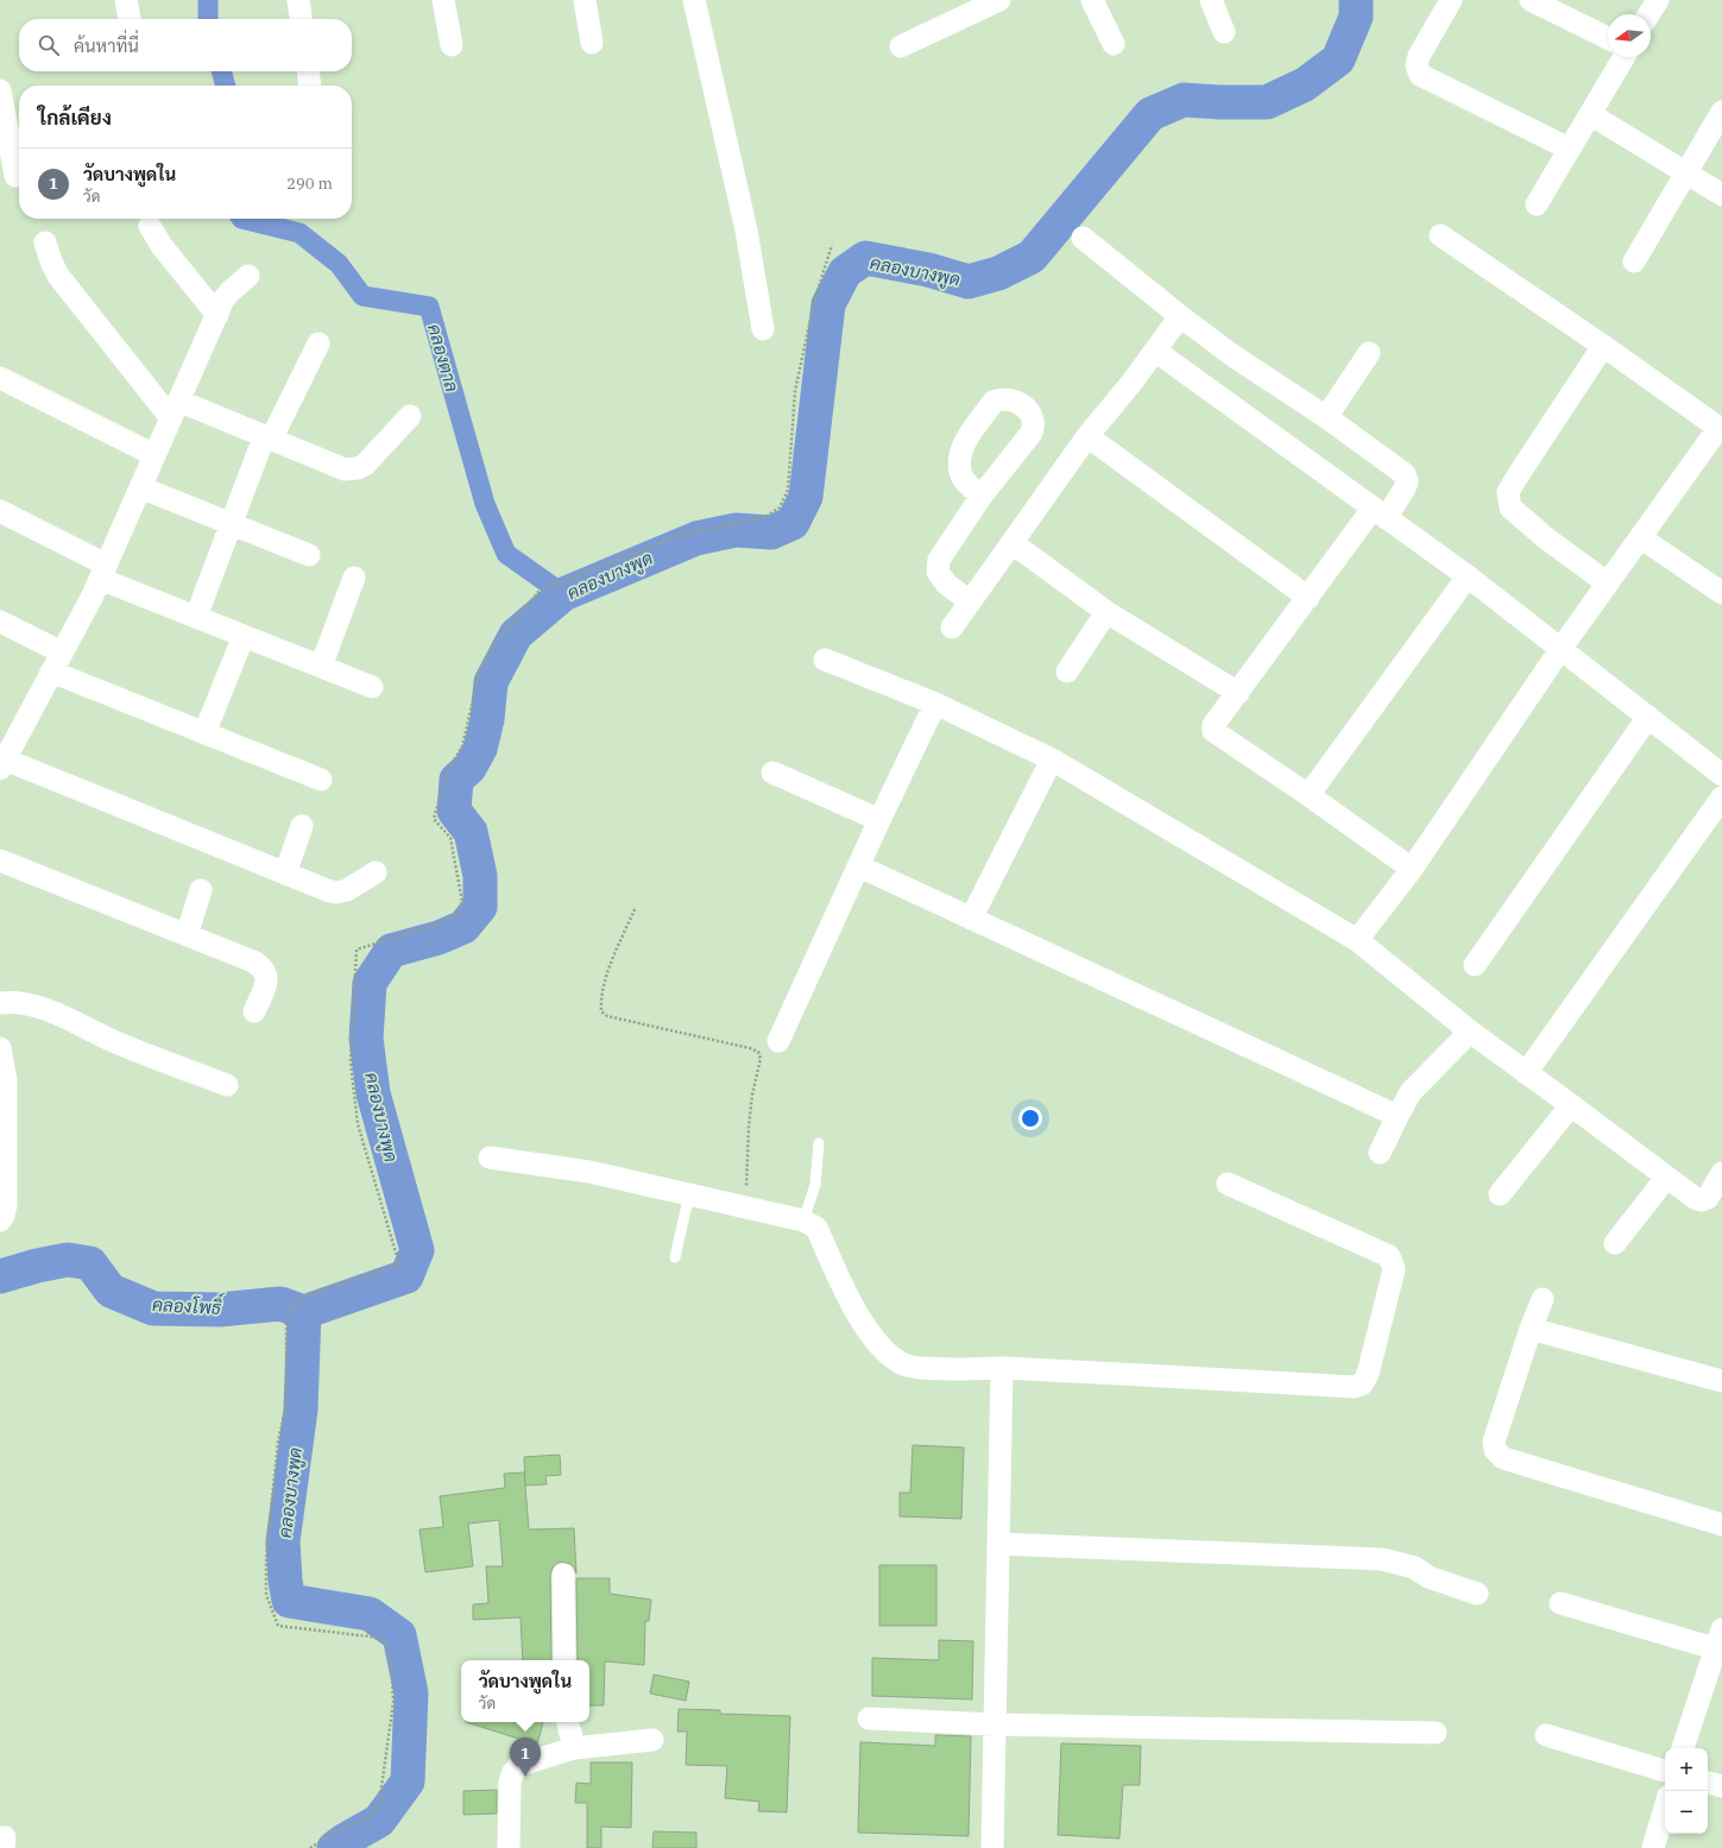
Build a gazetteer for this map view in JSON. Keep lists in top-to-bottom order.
{
  "water": ["คลองบางพูด", "คลองตาล", "คลองโพธิ์"],
  "north": "left",
  "page": {
    "search": "ค้นหาที่นี่",
    "heading": "ใกล้เคียง",
    "list": [
      {
        "mark": "1",
        "name": "วัดบางพูดใน",
        "note": "วัด",
        "value": "290 m"
      }
    ],
    "popup": ["วัดบางพูดใน", "วัด"],
    "pins": "1",
    "map_buttons": ["+", "−"]
  }
}
